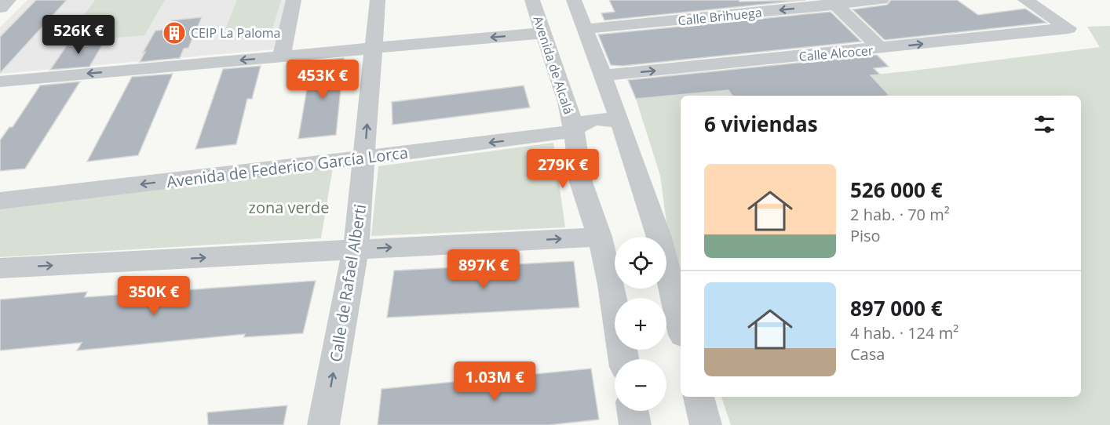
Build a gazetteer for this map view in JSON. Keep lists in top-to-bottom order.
{
  "streets": {
    "street": [
      "Calle Brihuega",
      "Calle Alcocer",
      "Avenida de Alcalá",
      "Avenida de Federico García Lorca",
      "Calle de Rafael Alberti"
    ]
  },
  "crossings": [
    ["Avenida de Alcalá", "Avenida de Federico García Lorca"],
    ["Avenida de Federico García Lorca", "Calle de Rafael Alberti"]
  ],
  "one_way": ["Calle Brihuega", "Calle Alcocer", "Calle de Rafael Alberti"],
  "parks": ["zona verde"],
  "places": {
    "building": ["CEIP La Paloma"]
  },
  "page": {
    "price": [
      "526K €",
      "453K €",
      "279K €",
      "897K €",
      "350K €",
      "1.03M €"
    ],
    "heading": "6 viviendas",
    "list": [
      {
        "name": "526 000 €",
        "note": "2 hab. · 70 m² · Piso"
      },
      {
        "name": "897 000 €",
        "note": "4 hab. · 124 m² · Casa"
      }
    ],
    "map_buttons": ["+", "−"]
  }
}
